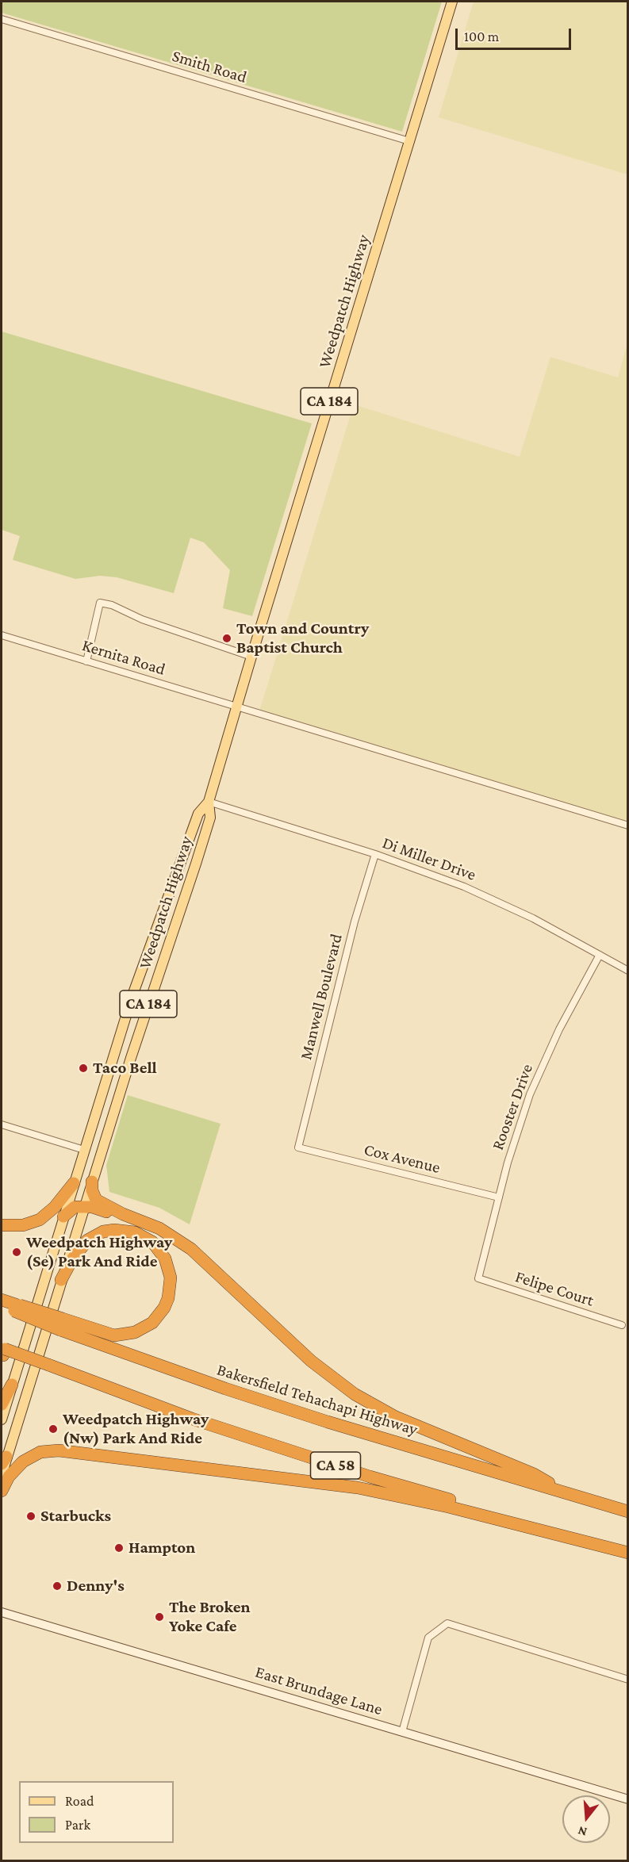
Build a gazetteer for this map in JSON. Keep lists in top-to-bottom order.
{
  "streets": {
    "highway": ["Bakersfield Tehachapi Highway", "CA 58"],
    "main road": ["Weedpatch Highway", "CA 184", "East Brundage Lane"],
    "street": [
      "Smith Road",
      "Kernita Road",
      "Di Miller Drive",
      "Manwell Boulevard",
      "Rooster Drive",
      "Cox Avenue",
      "Felipe Court"
    ]
  },
  "crossings": [
    ["Smith Road", "Weedpatch Highway"],
    ["Weedpatch Highway", "Kernita Road"],
    ["Weedpatch Highway", "Di Miller Drive"],
    ["Di Miller Drive", "Manwell Boulevard"],
    ["Di Miller Drive", "Rooster Drive"],
    ["Manwell Boulevard", "Cox Avenue"],
    ["Rooster Drive", "Cox Avenue"],
    ["Rooster Drive", "Felipe Court"]
  ],
  "places": [
    "Town and Country Baptist Church",
    "Taco Bell",
    "Weedpatch Highway (Se) Park And Ride",
    "Weedpatch Highway (Nw) Park And Ride",
    "Starbucks",
    "Hampton",
    "Denny's",
    "The Broken Yoke Cafe"
  ],
  "legend": ["Road", "Park"],
  "scale_bar": "100 m",
  "north": "bottom"
}
